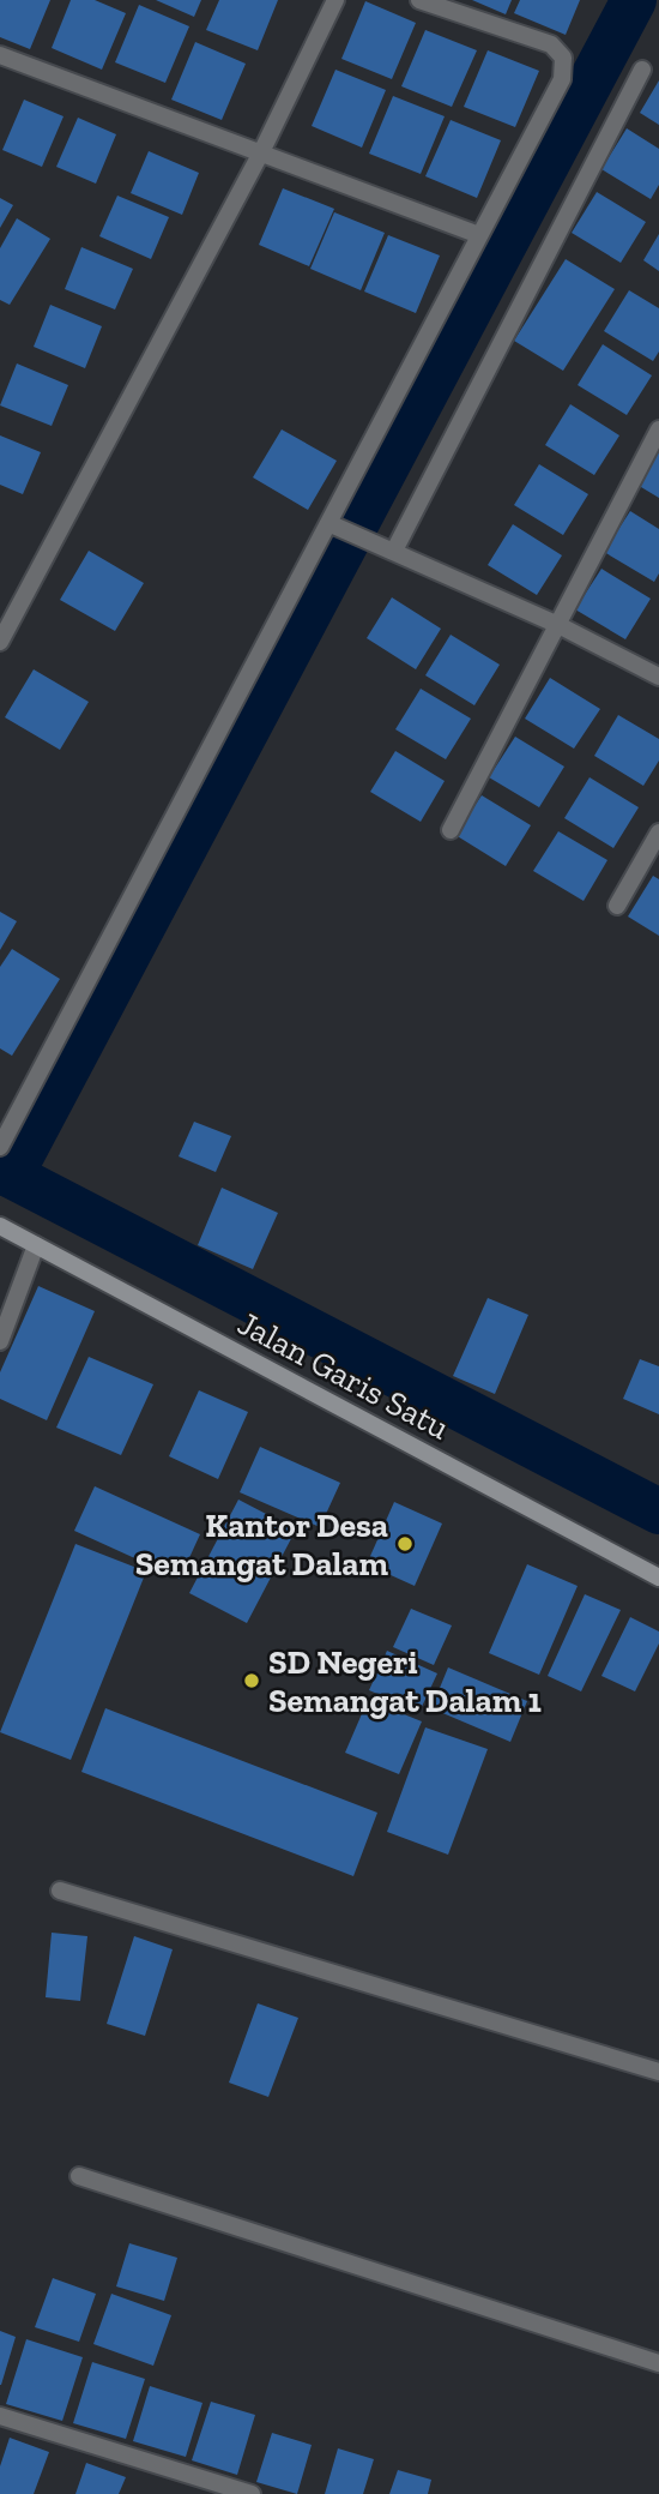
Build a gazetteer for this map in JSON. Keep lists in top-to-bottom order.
{
  "streets": {
    "street": ["Jalan Garis Satu"]
  },
  "places": ["Kantor Desa Semangat Dalam", "SD Negeri Semangat Dalam 1"]
}
